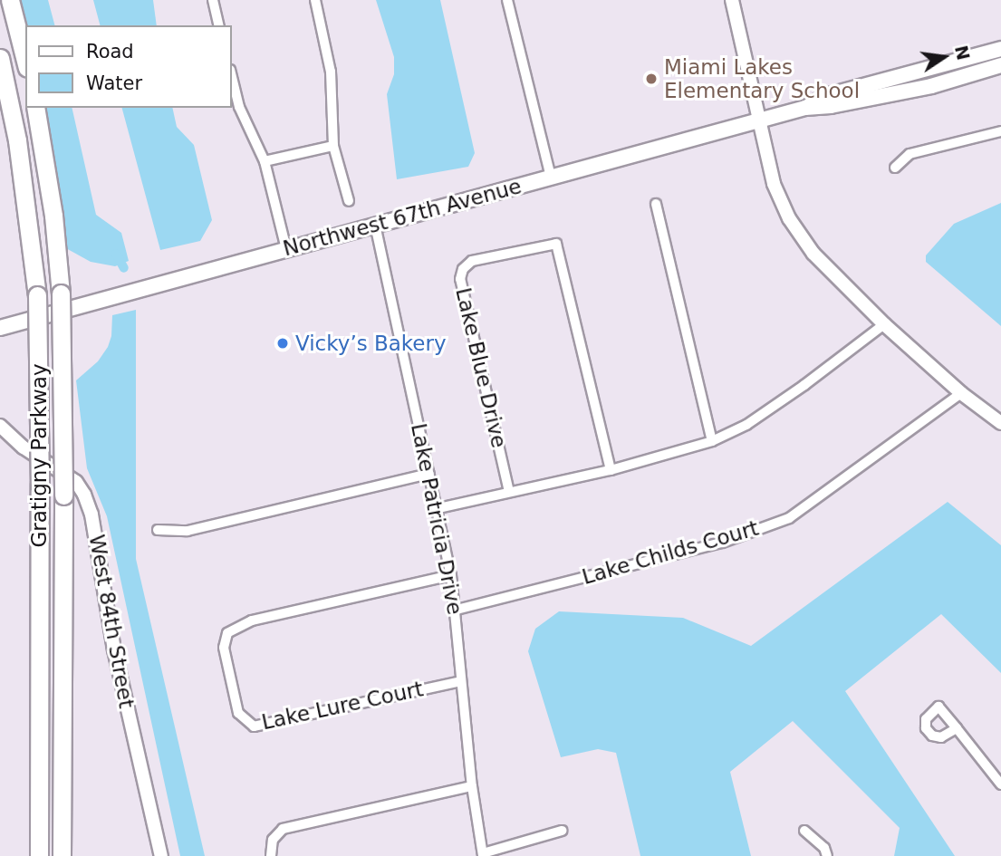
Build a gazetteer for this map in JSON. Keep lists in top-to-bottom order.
{
  "streets": {
    "highway": ["Gratigny Parkway"],
    "main road": ["Northwest 67th Avenue"],
    "street": [
      "Lake Blue Drive",
      "Lake Patricia Drive",
      "Lake Childs Court",
      "West 84th Street",
      "Lake Lure Court"
    ]
  },
  "crossings": [
    ["Northwest 67th Avenue", "Lake Patricia Drive"],
    ["Lake Patricia Drive", "Lake Childs Court"],
    ["Lake Patricia Drive", "Lake Lure Court"]
  ],
  "places": ["Miami Lakes Elementary School", "Vicky’s Bakery"],
  "legend": ["Road", "Water"],
  "north": "right"
}
